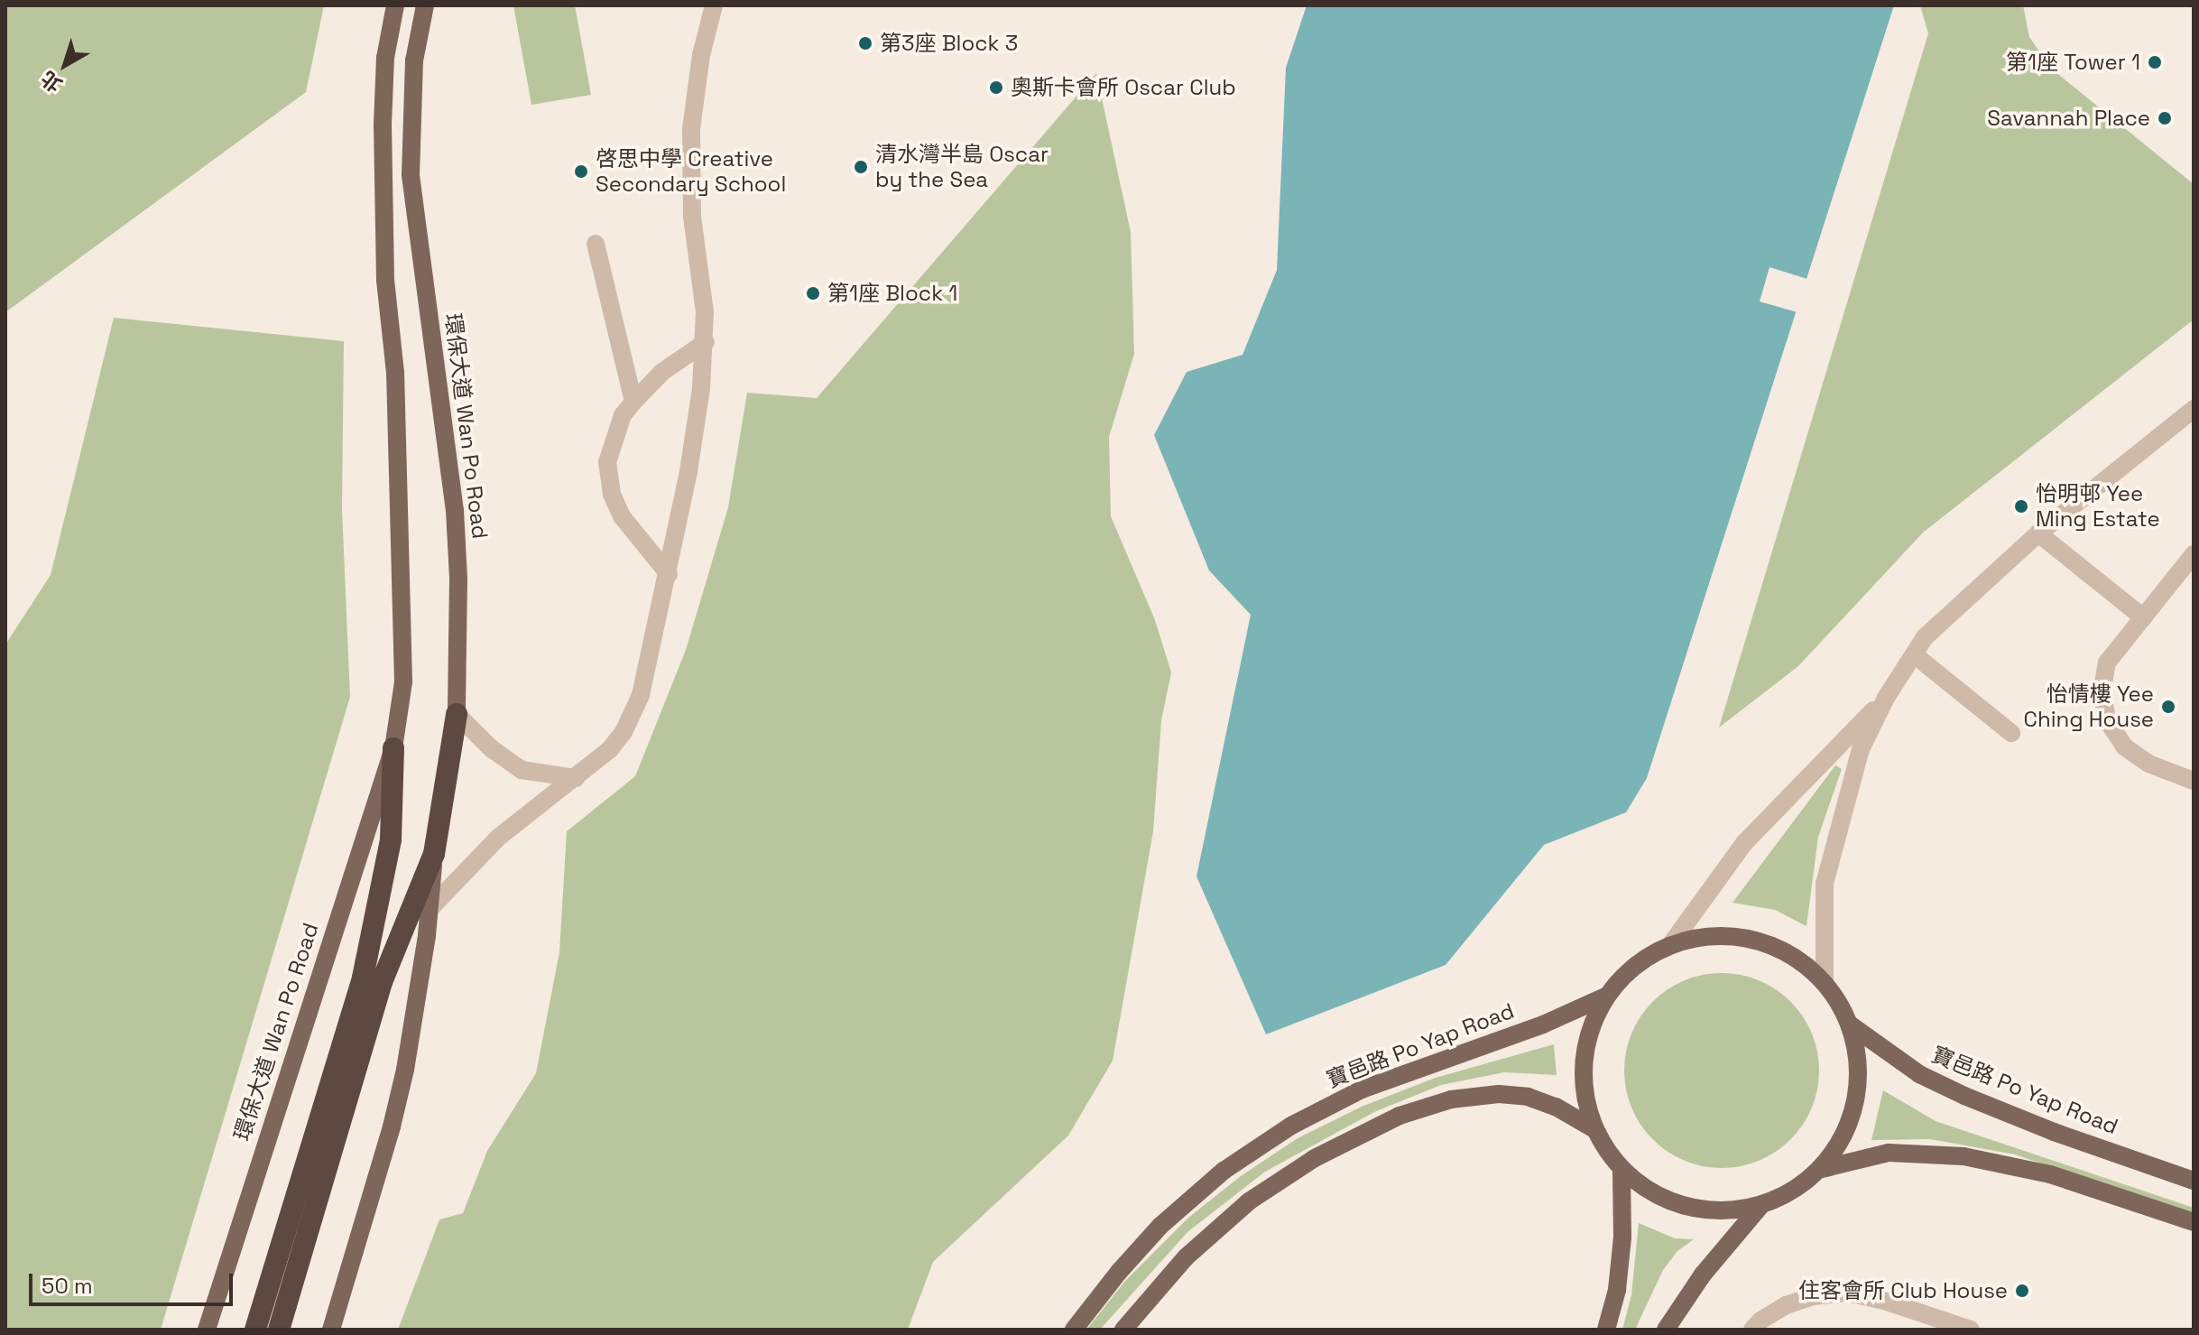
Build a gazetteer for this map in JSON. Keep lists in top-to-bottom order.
{
  "streets": {
    "highway": ["環保大道 Wan Po Road"],
    "main road": ["寶邑路 Po Yap Road"]
  },
  "places": [
    "第3座 Block 3",
    "第1座 Tower 1",
    "奧斯卡會所 Oscar Club",
    "Savannah Place",
    "清水灣半島 Oscar by the Sea",
    "啓思中學 Creative Secondary School",
    "第1座 Block 1",
    "怡明邨 Yee Ming Estate",
    "怡情樓 Yee Ching House",
    "住客會所 Club House"
  ],
  "scale_bar": "50 m",
  "north": "bottom left"
}
